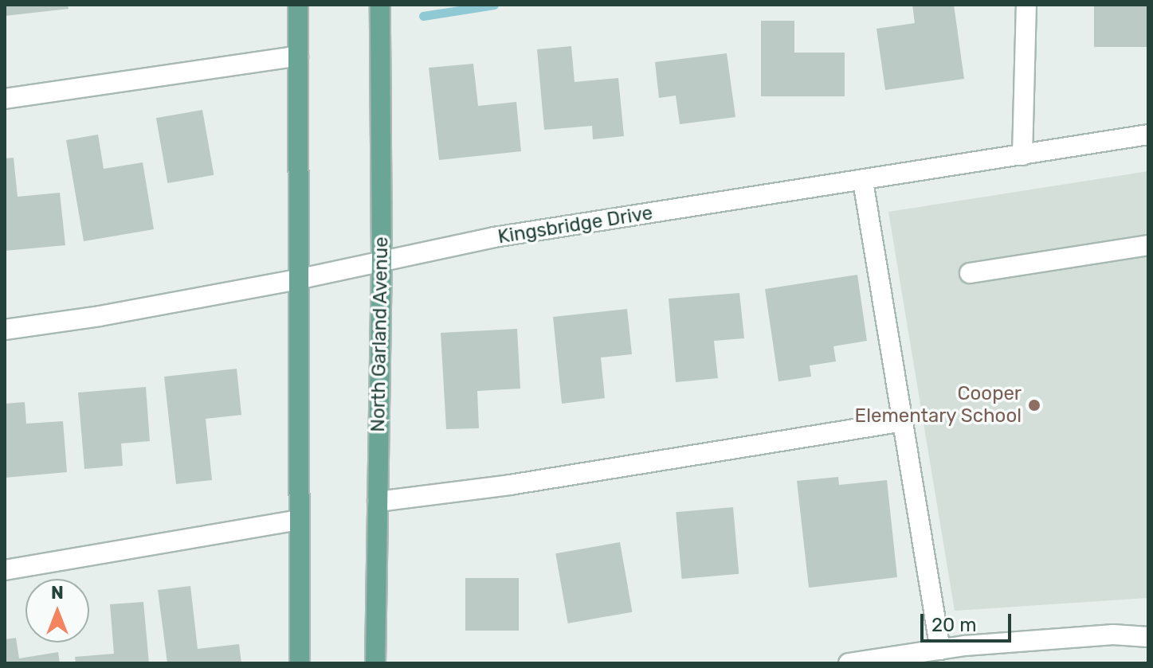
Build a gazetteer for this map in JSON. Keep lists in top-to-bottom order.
{
  "streets": {
    "main road": ["North Garland Avenue"],
    "street": ["Kingsbridge Drive"]
  },
  "crossings": [
    ["Kingsbridge Drive", "North Garland Avenue"]
  ],
  "places": ["Cooper Elementary School"],
  "scale_bar": "20 m",
  "north": "top"
}
